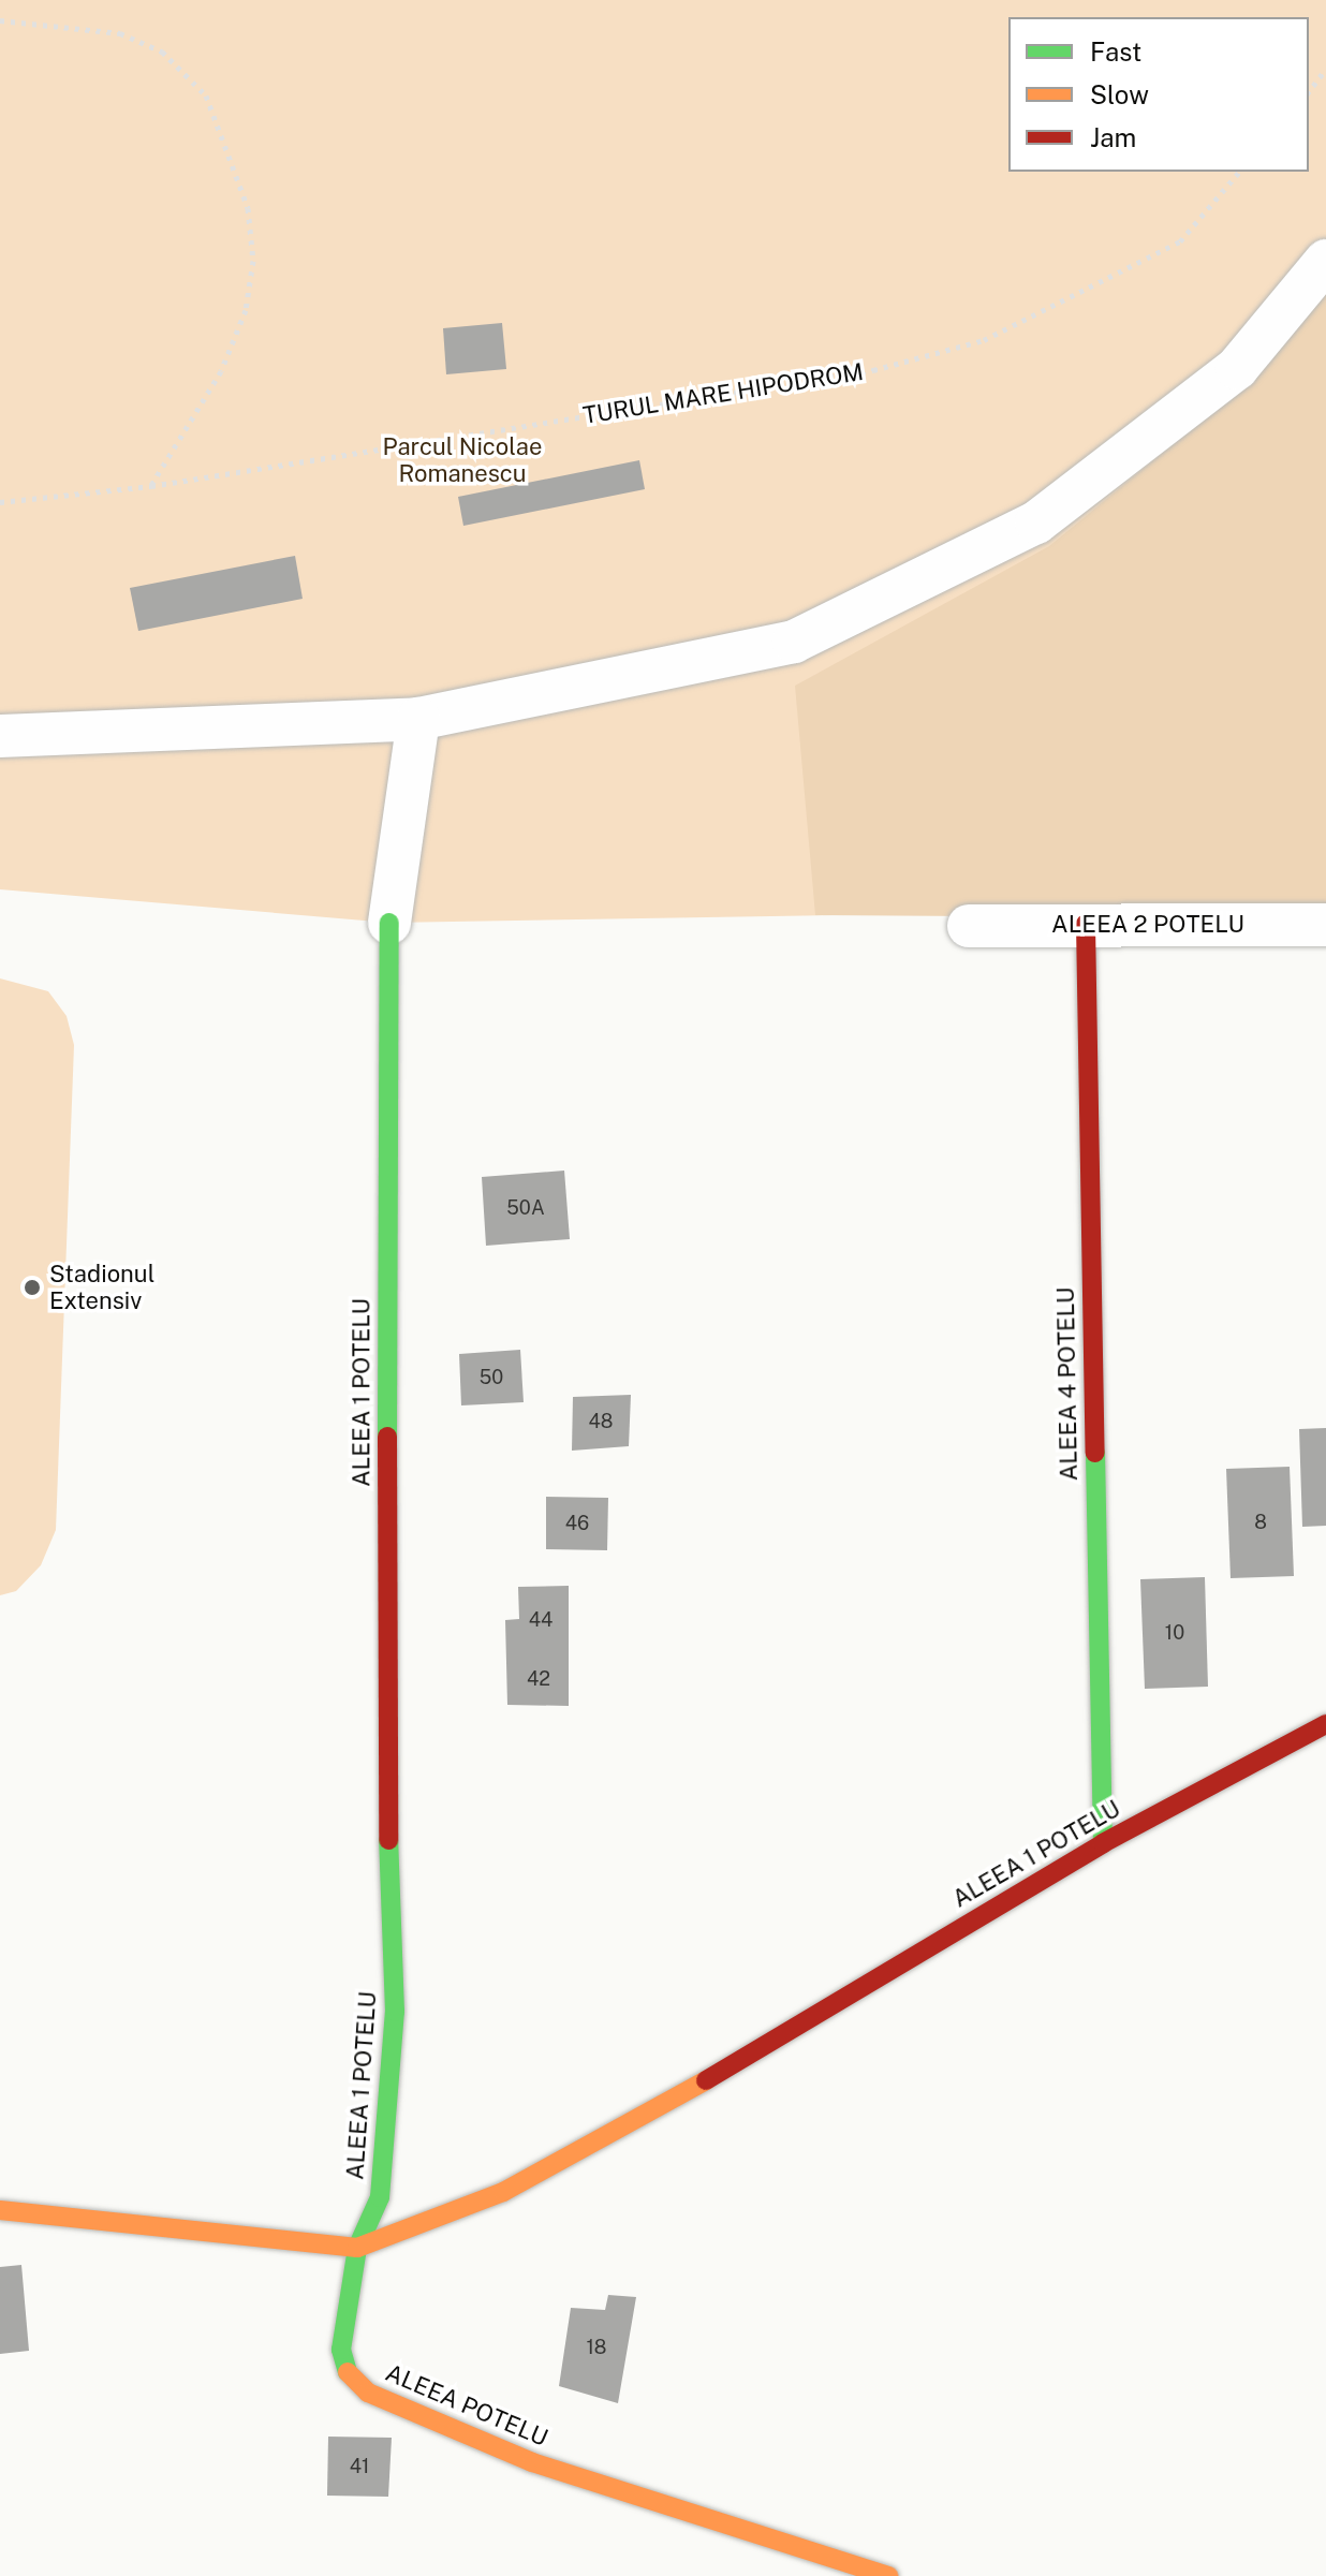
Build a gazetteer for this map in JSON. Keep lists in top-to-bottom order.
{
  "streets": {
    "street": [
      "ALEEA 2 POTELU",
      "ALEEA 4 POTELU",
      "ALEEA 1 POTELU",
      "ALEEA POTELU"
    ],
    "path": ["TURUL MARE HIPODROM"]
  },
  "crossings": [
    ["ALEEA 2 POTELU", "ALEEA 4 POTELU"],
    ["ALEEA 4 POTELU", "ALEEA 1 POTELU"],
    ["ALEEA 1 POTELU", "ALEEA POTELU"]
  ],
  "parks": ["Parcul Nicolae Romanescu"],
  "places": ["Stadionul Extensiv"],
  "house_numbers": [
    "50A",
    "50",
    "48",
    "8",
    "46",
    "44",
    "10",
    "42",
    "18",
    "41"
  ],
  "legend": ["Fast", "Slow", "Jam"]
}
